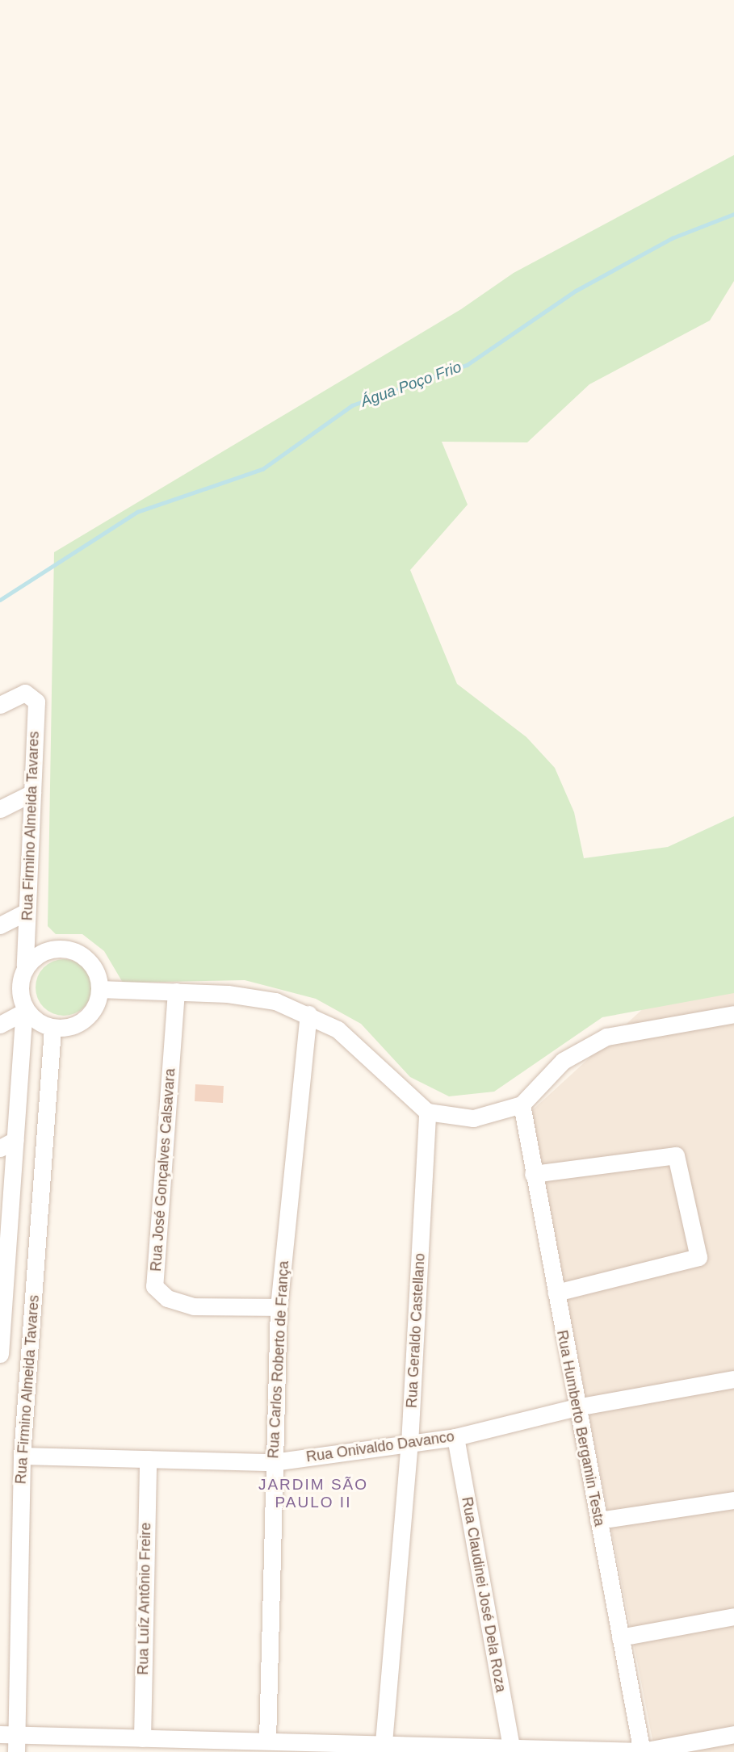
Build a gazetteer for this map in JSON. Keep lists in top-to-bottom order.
{
  "streets": {
    "street": [
      "Rua Firmino Almeida Tavares",
      "Rua José Gonçalves Calsavara",
      "Rua Geraldo Castellano",
      "Rua Carlos Roberto de França",
      "Rua Humberto Bergamin Testa",
      "Rua Onivaldo Davanco",
      "Rua Claudinei José Dela Roza",
      "Rua Luíz Antônio Freire"
    ]
  },
  "crossings": [
    ["Rua Firmino Almeida Tavares", "Rua Onivaldo Davanco"],
    ["Rua José Gonçalves Calsavara", "Rua Carlos Roberto de França"],
    ["Rua Geraldo Castellano", "Rua Onivaldo Davanco"],
    ["Rua Carlos Roberto de França", "Rua Onivaldo Davanco"],
    ["Rua Humberto Bergamin Testa", "Rua Onivaldo Davanco"],
    ["Rua Onivaldo Davanco", "Rua Claudinei José Dela Roza"],
    ["Rua Onivaldo Davanco", "Rua Luíz Antônio Freire"]
  ],
  "districts": ["JARDIM SÃO PAULO II"],
  "water": ["Água Poço Frio"]
}
